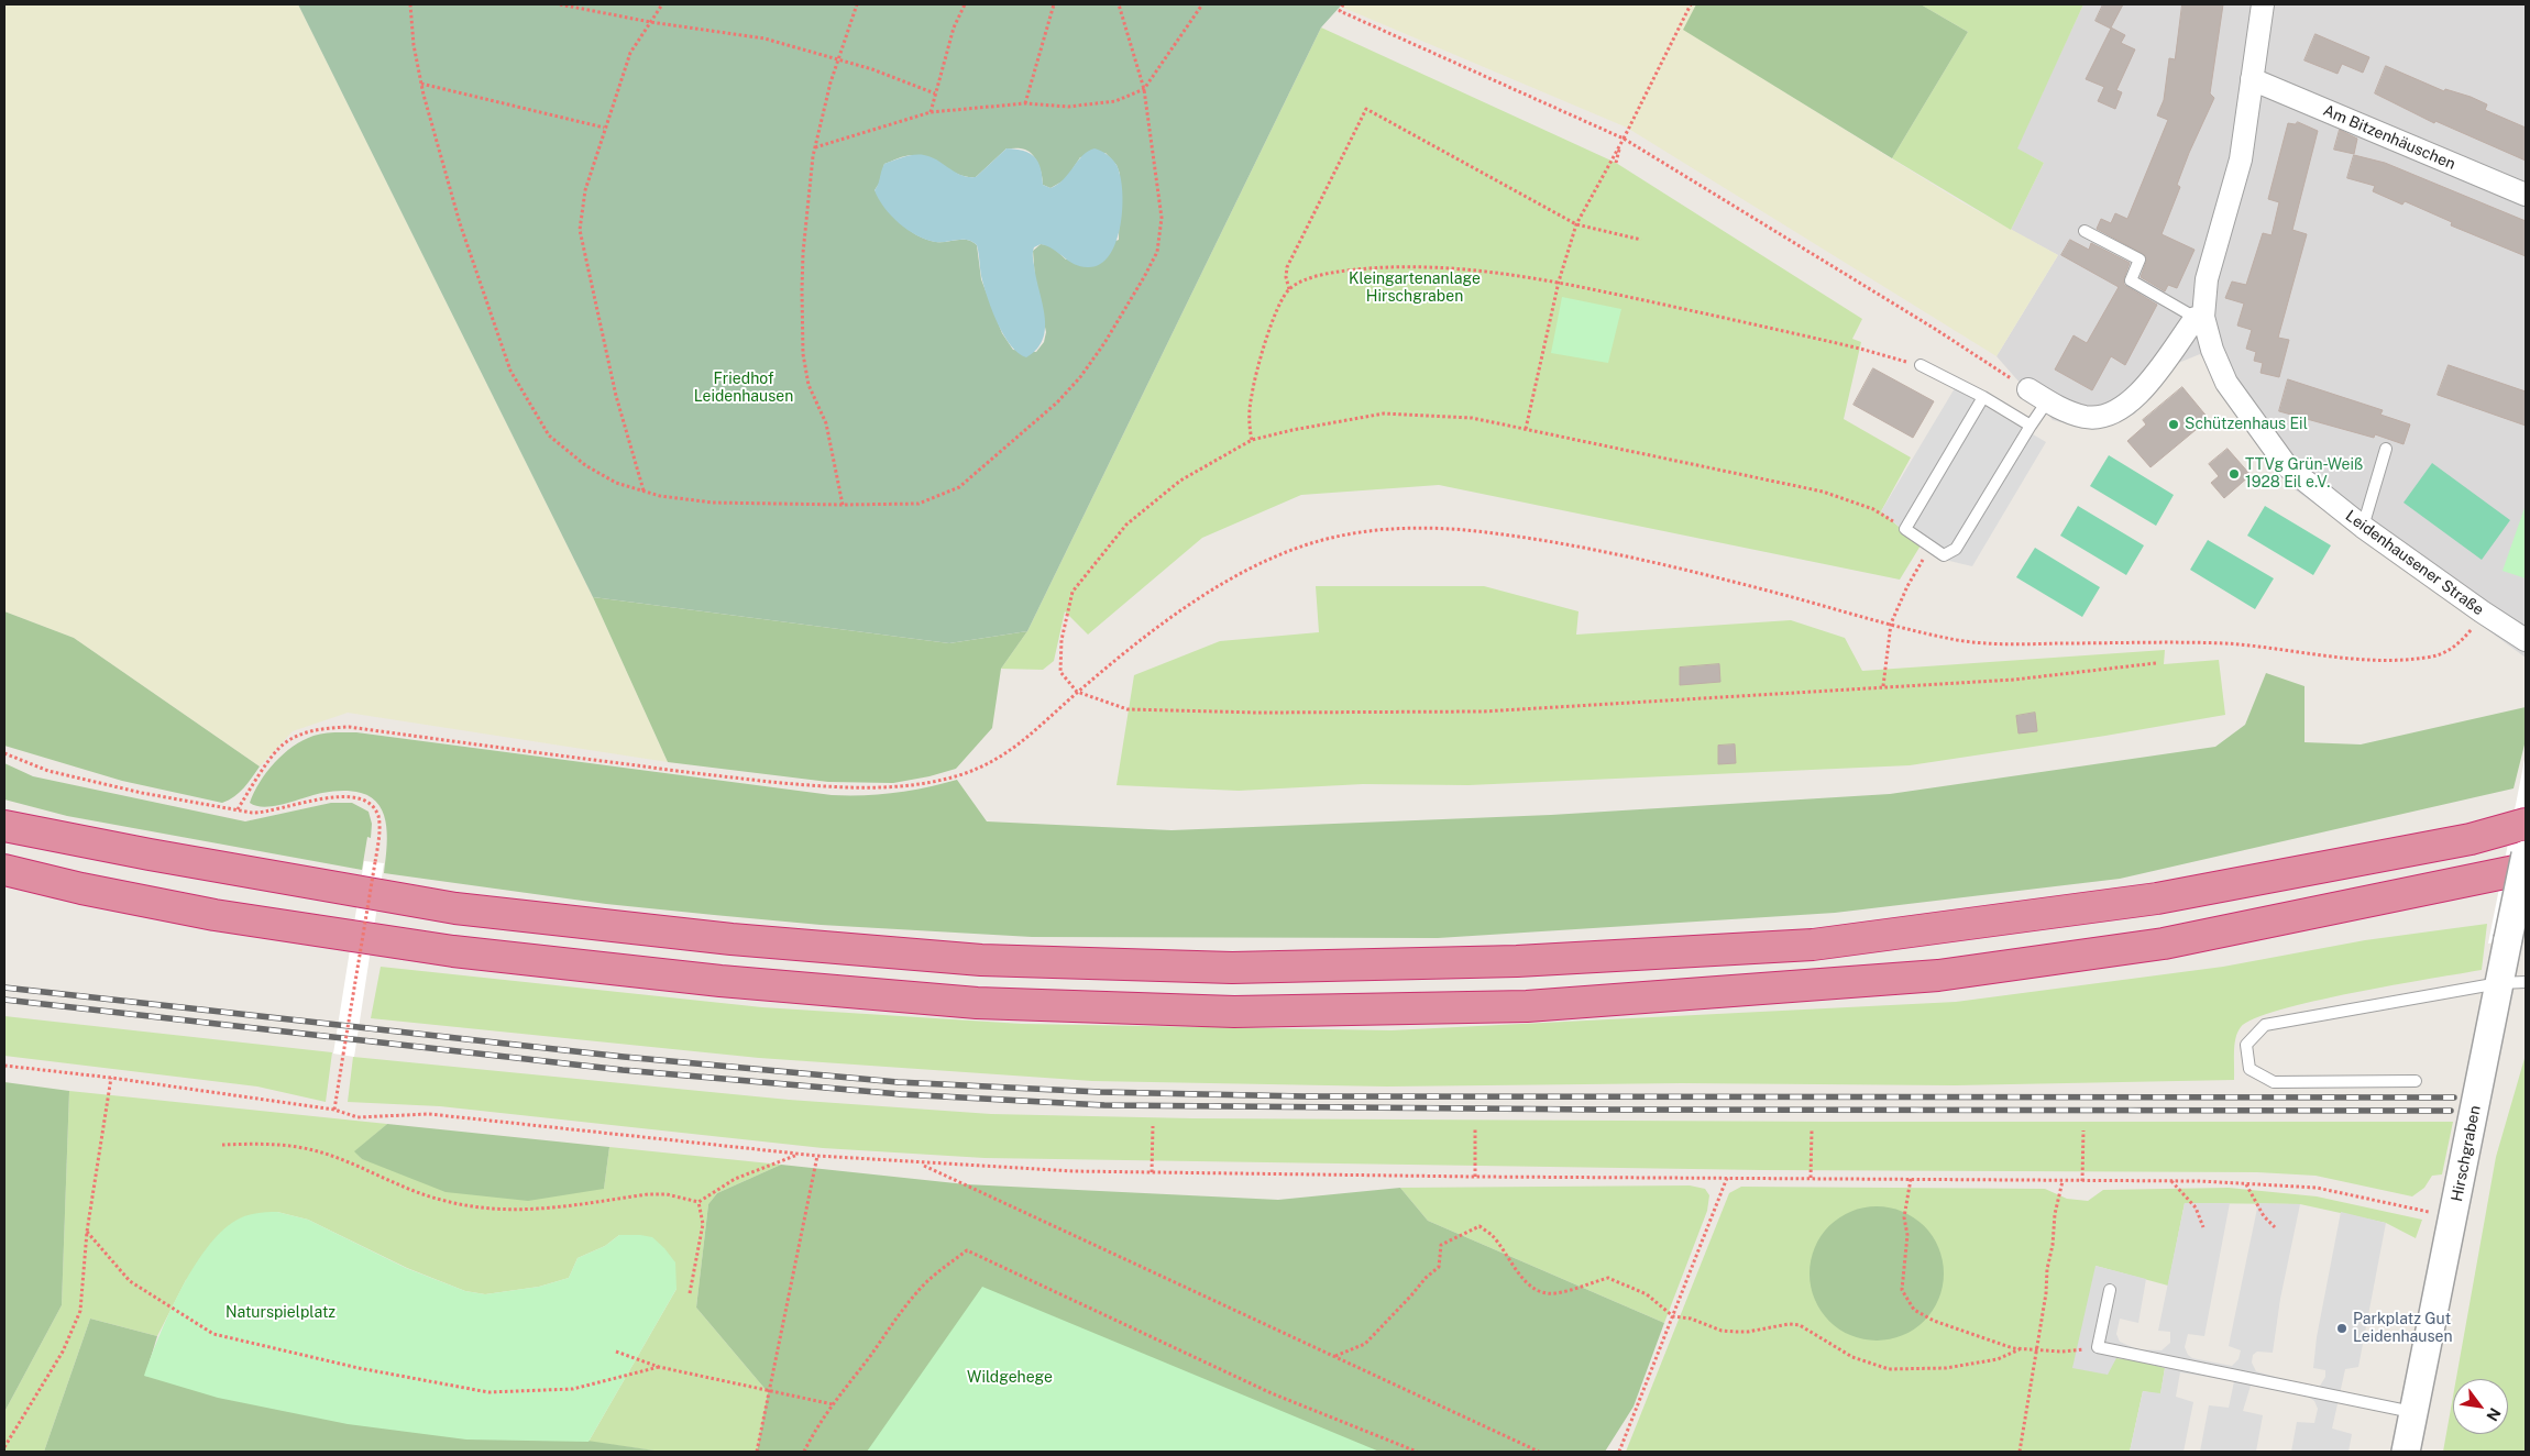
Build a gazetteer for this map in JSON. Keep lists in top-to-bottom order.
{
  "streets": {
    "street": ["Am Bitzenhäuschen", "Leidenhausener Straße", "Hirschgraben"]
  },
  "crossings": [
    ["Am Bitzenhäuschen", "Leidenhausener Straße"]
  ],
  "parks": [
    "Kleingartenanlage Hirschgraben",
    "Friedhof Leidenhausen",
    "Naturspielplatz",
    "Wildgehege"
  ],
  "places": ["Schützenhaus Eil", "TTVg Grün-Weiß 1928 Eil e.V.", "Parkplatz Gut Leidenhausen"],
  "north": "bottom right"
}
